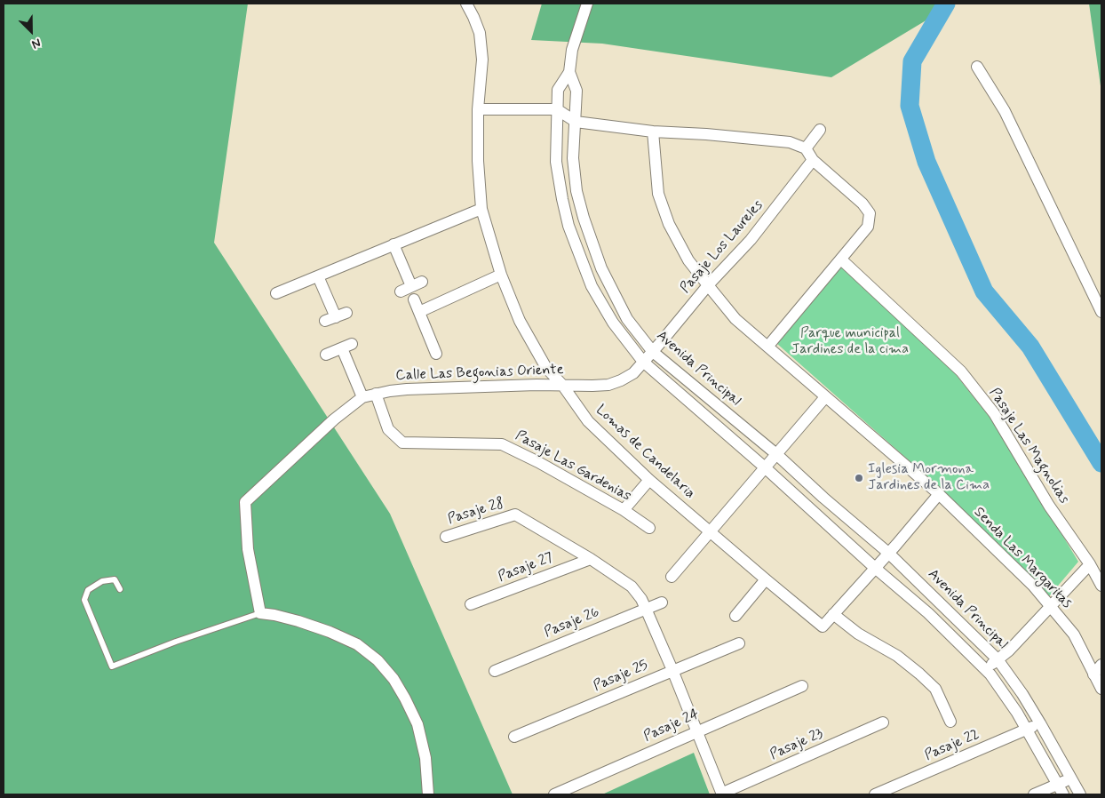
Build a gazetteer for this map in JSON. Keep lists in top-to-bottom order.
{
  "streets": {
    "street": [
      "Pasaje Los Laureles",
      "Avenida Principal",
      "Calle Las Begonias Oriente",
      "Pasaje Las Magnolias",
      "Lomas de Candelaria",
      "Pasaje Las Gardenias",
      "Pasaje 28",
      "Senda Las Margaritas",
      "Pasaje 27",
      "Pasaje 26",
      "Pasaje 25",
      "Pasaje 24",
      "Pasaje 23",
      "Pasaje 22"
    ]
  },
  "crossings": [
    ["Pasaje Los Laureles", "Avenida Principal"],
    ["Pasaje Los Laureles", "Calle Las Begonias Oriente"],
    ["Pasaje Los Laureles", "Senda Las Margaritas"],
    ["Avenida Principal", "Calle Las Begonias Oriente"],
    ["Avenida Principal", "Lomas de Candelaria"],
    ["Avenida Principal", "Pasaje 22"],
    ["Calle Las Begonias Oriente", "Lomas de Candelaria"],
    ["Calle Las Begonias Oriente", "Pasaje Las Gardenias"],
    ["Lomas de Candelaria", "Senda Las Margaritas"],
    ["Pasaje 28", "Pasaje 27"]
  ],
  "parks": ["Parque municipal Jardines de la cima"],
  "places": ["Iglesia Mormona Jardines de la Cima"],
  "north": "bottom right"
}
